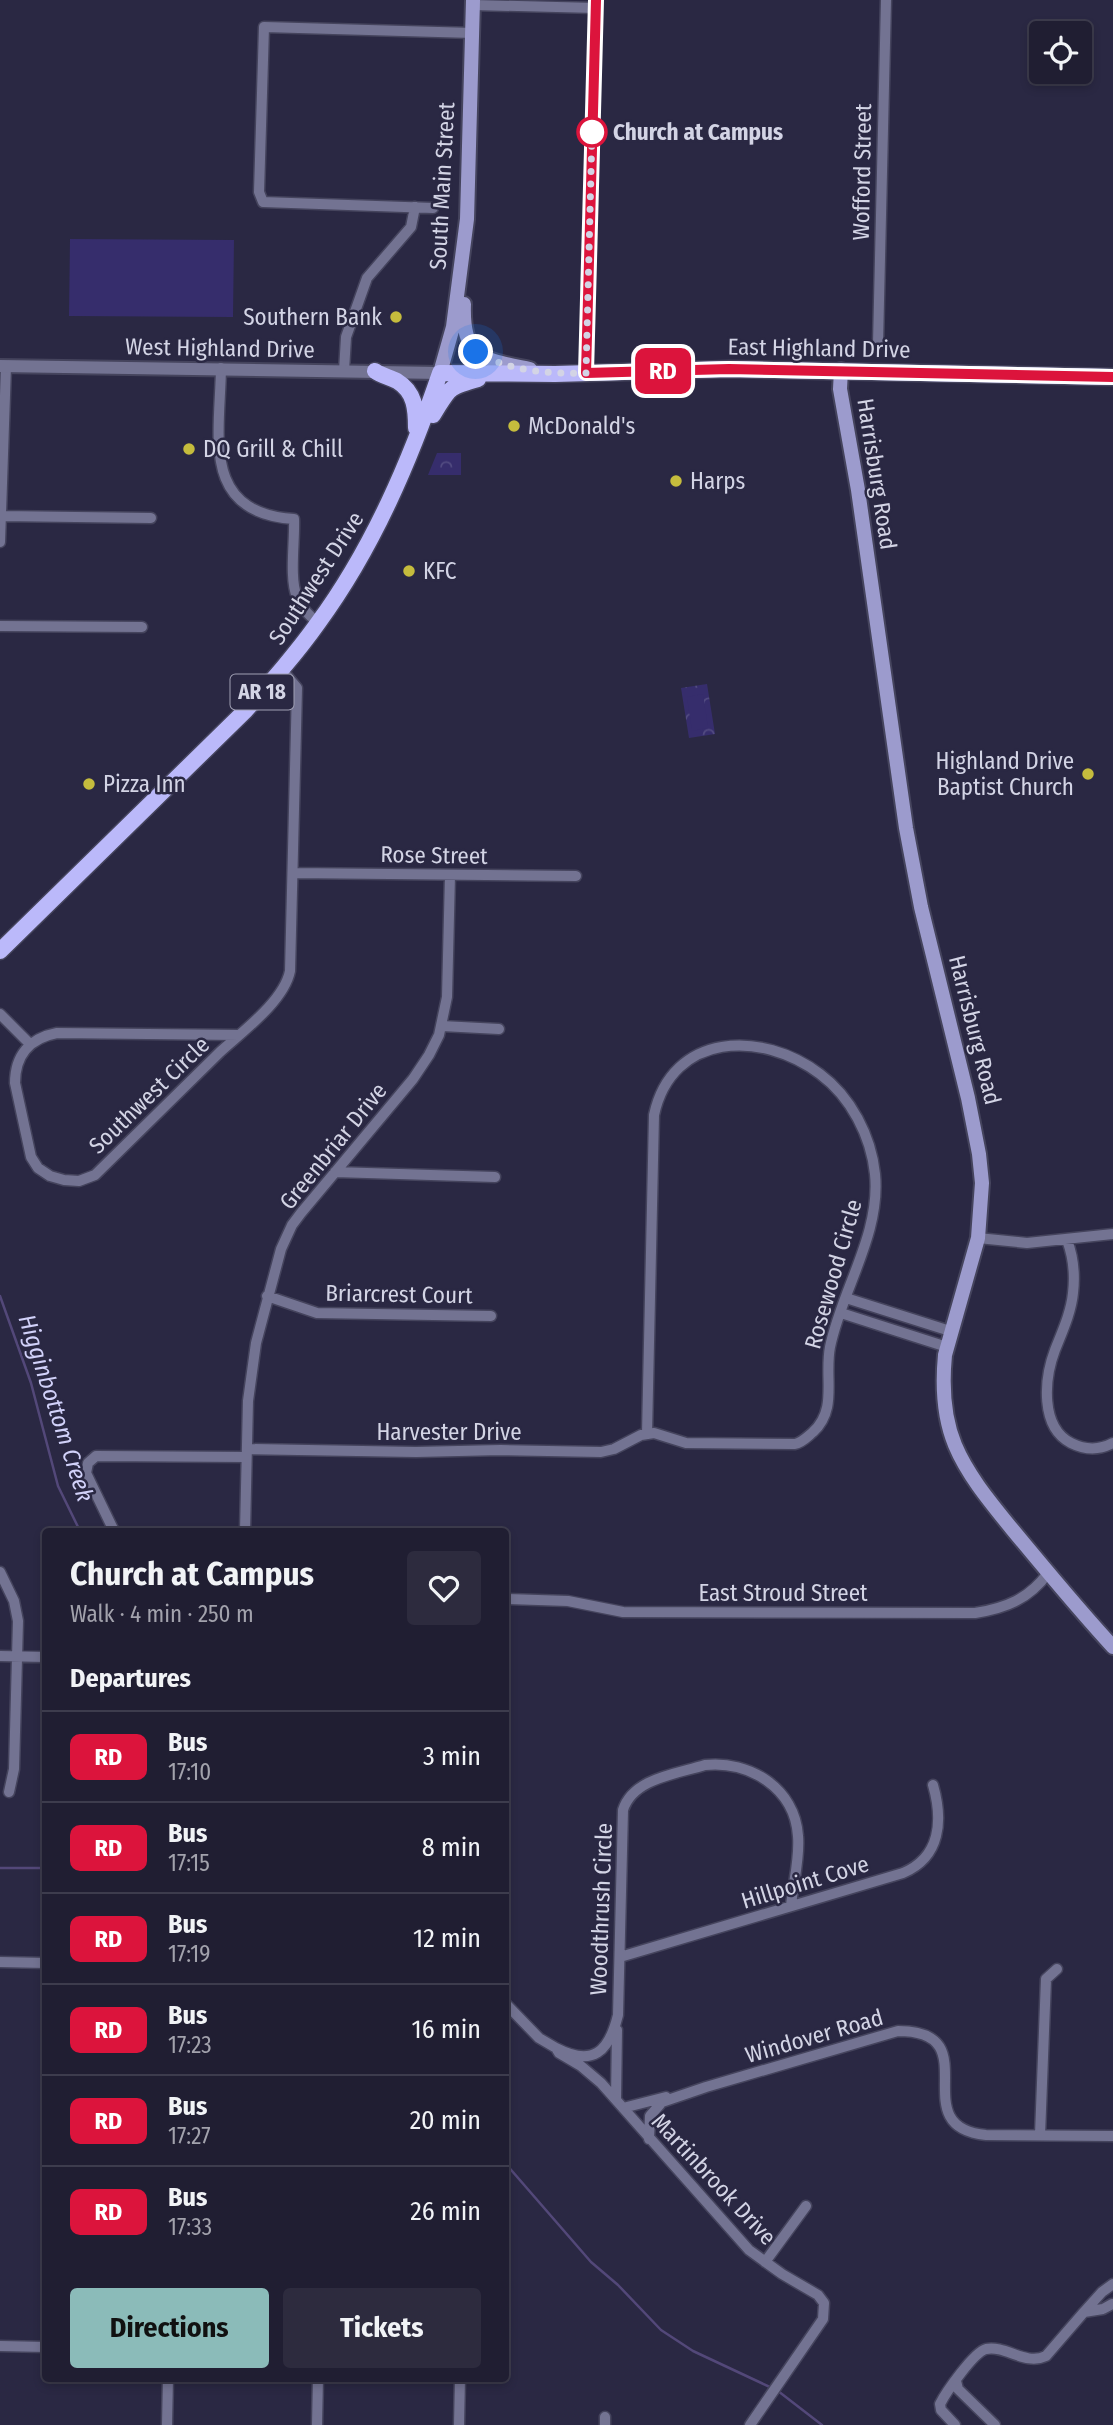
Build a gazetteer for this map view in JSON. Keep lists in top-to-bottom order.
{
  "streets": {
    "main road": [
      "South Main Street",
      "East Highland Drive",
      "Harrisburg Road",
      "Southwest Drive",
      "AR 18"
    ],
    "street": [
      "Wofford Street",
      "West Highland Drive",
      "Rose Street",
      "Southwest Circle",
      "Greenbriar Drive",
      "Rosewood Circle",
      "Briarcrest Court",
      "Harvester Drive",
      "East Stroud Street",
      "Hillpoint Cove",
      "Woodthrush Circle",
      "Windover Road",
      "Martinbrook Drive"
    ]
  },
  "crossings": [
    ["South Main Street", "West Highland Drive"],
    ["South Main Street", "East Highland Drive"],
    ["South Main Street", "Southwest Drive"],
    ["West Highland Drive", "East Highland Drive"],
    ["West Highland Drive", "Southwest Drive"],
    ["East Highland Drive", "Harrisburg Road"],
    ["East Highland Drive", "Southwest Drive"],
    ["Harrisburg Road", "East Stroud Street"],
    ["Southwest Drive", "Southwest Circle"],
    ["Rose Street", "Southwest Circle"],
    ["Rose Street", "Greenbriar Drive"],
    ["Greenbriar Drive", "Briarcrest Court"],
    ["Greenbriar Drive", "Harvester Drive"],
    ["Rosewood Circle", "Harvester Drive"],
    ["Hillpoint Cove", "Woodthrush Circle"],
    ["Woodthrush Circle", "Windover Road"],
    ["Woodthrush Circle", "Martinbrook Drive"],
    ["Windover Road", "Martinbrook Drive"]
  ],
  "water": ["Higginbottom Creek"],
  "places": [
    "Church at Campus",
    "Southern Bank",
    "McDonald's",
    "DQ Grill & Chill",
    "Harps",
    "KFC",
    "Highland Drive Baptist Church",
    "Pizza Inn"
  ],
  "lines": ["bus line RD"],
  "page": {
    "on_map": "RD",
    "heading": [
      ["Church at Campus", "Walk · 4 min · 250 m"],
      "Departures"
    ],
    "list": [
      {
        "mark": "RD",
        "name": "Bus",
        "note": "17:10",
        "value": "3 min"
      },
      {
        "mark": "RD",
        "name": "Bus",
        "note": "17:15",
        "value": "8 min"
      },
      {
        "mark": "RD",
        "name": "Bus",
        "note": "17:19",
        "value": "12 min"
      },
      {
        "mark": "RD",
        "name": "Bus",
        "note": "17:23",
        "value": "16 min"
      },
      {
        "mark": "RD",
        "name": "Bus",
        "note": "17:27",
        "value": "20 min"
      },
      {
        "mark": "RD",
        "name": "Bus",
        "note": "17:33",
        "value": "26 min"
      }
    ],
    "buttons": ["Directions", "Tickets"]
  }
}
